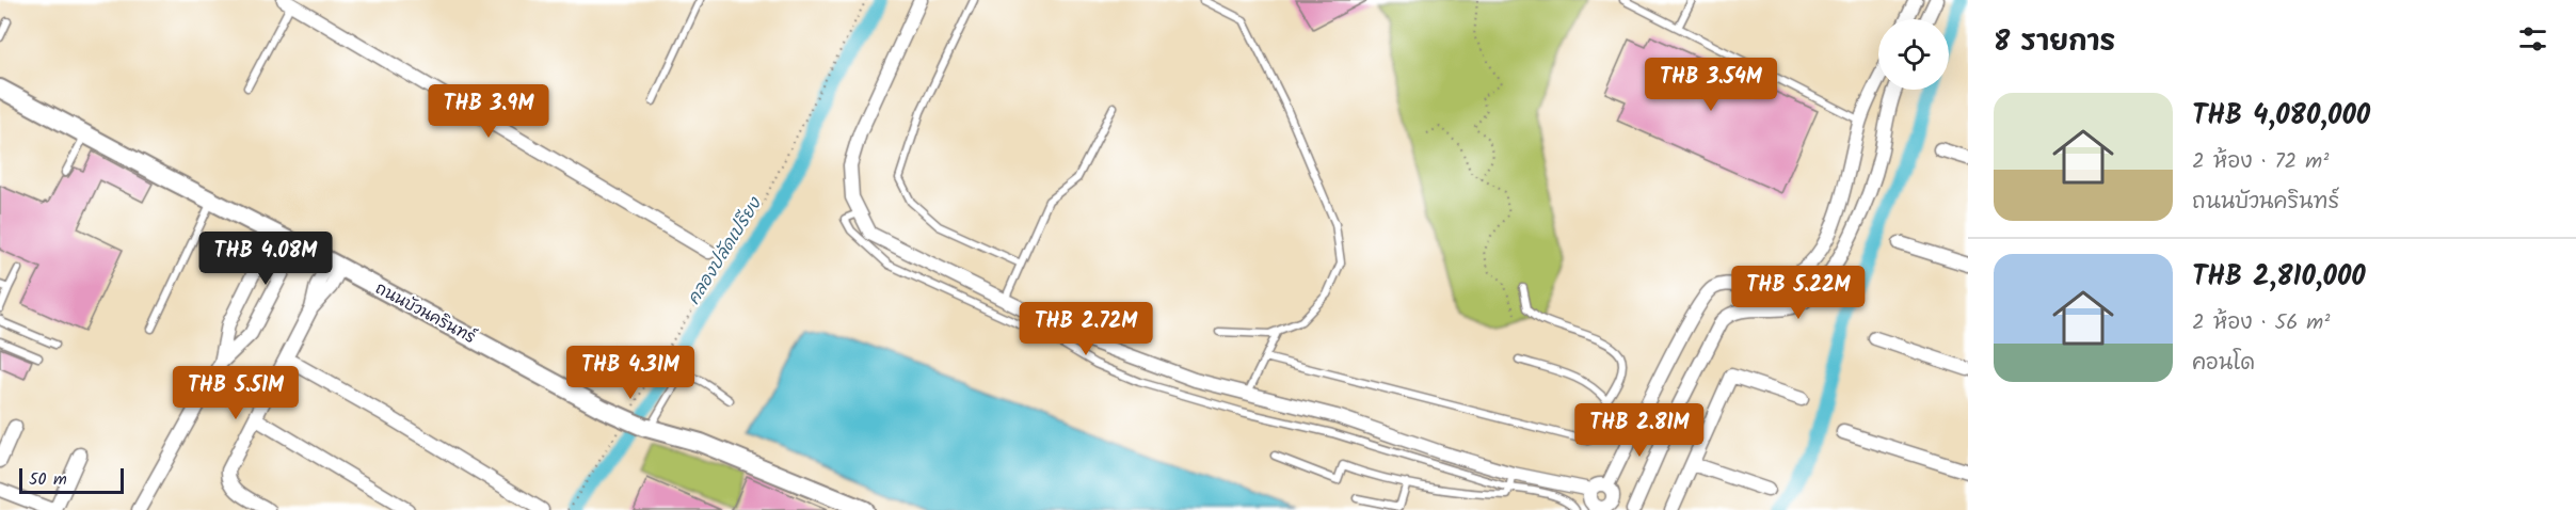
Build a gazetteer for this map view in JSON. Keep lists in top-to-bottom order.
{
  "streets": {
    "street": ["ถนนบัวนครินทร์"]
  },
  "water": ["คลองปลัดเปรียง"],
  "scale_bar": "50 m",
  "page": {
    "heading": "8 รายการ",
    "price": [
      "THB 3.54M",
      "THB 3.9M",
      "THB 4.08M",
      "THB 5.22M",
      "THB 2.72M",
      "THB 4.31M",
      "THB 5.51M",
      "THB 2.81M"
    ],
    "list": [
      {
        "name": "THB 4,080,000",
        "note": "2 ห้อง · 72 m² · ถนนบัวนครินทร์"
      },
      {
        "name": "THB 2,810,000",
        "note": "2 ห้อง · 56 m² · คอนโด"
      }
    ],
    "scale": "50 m"
  }
}
